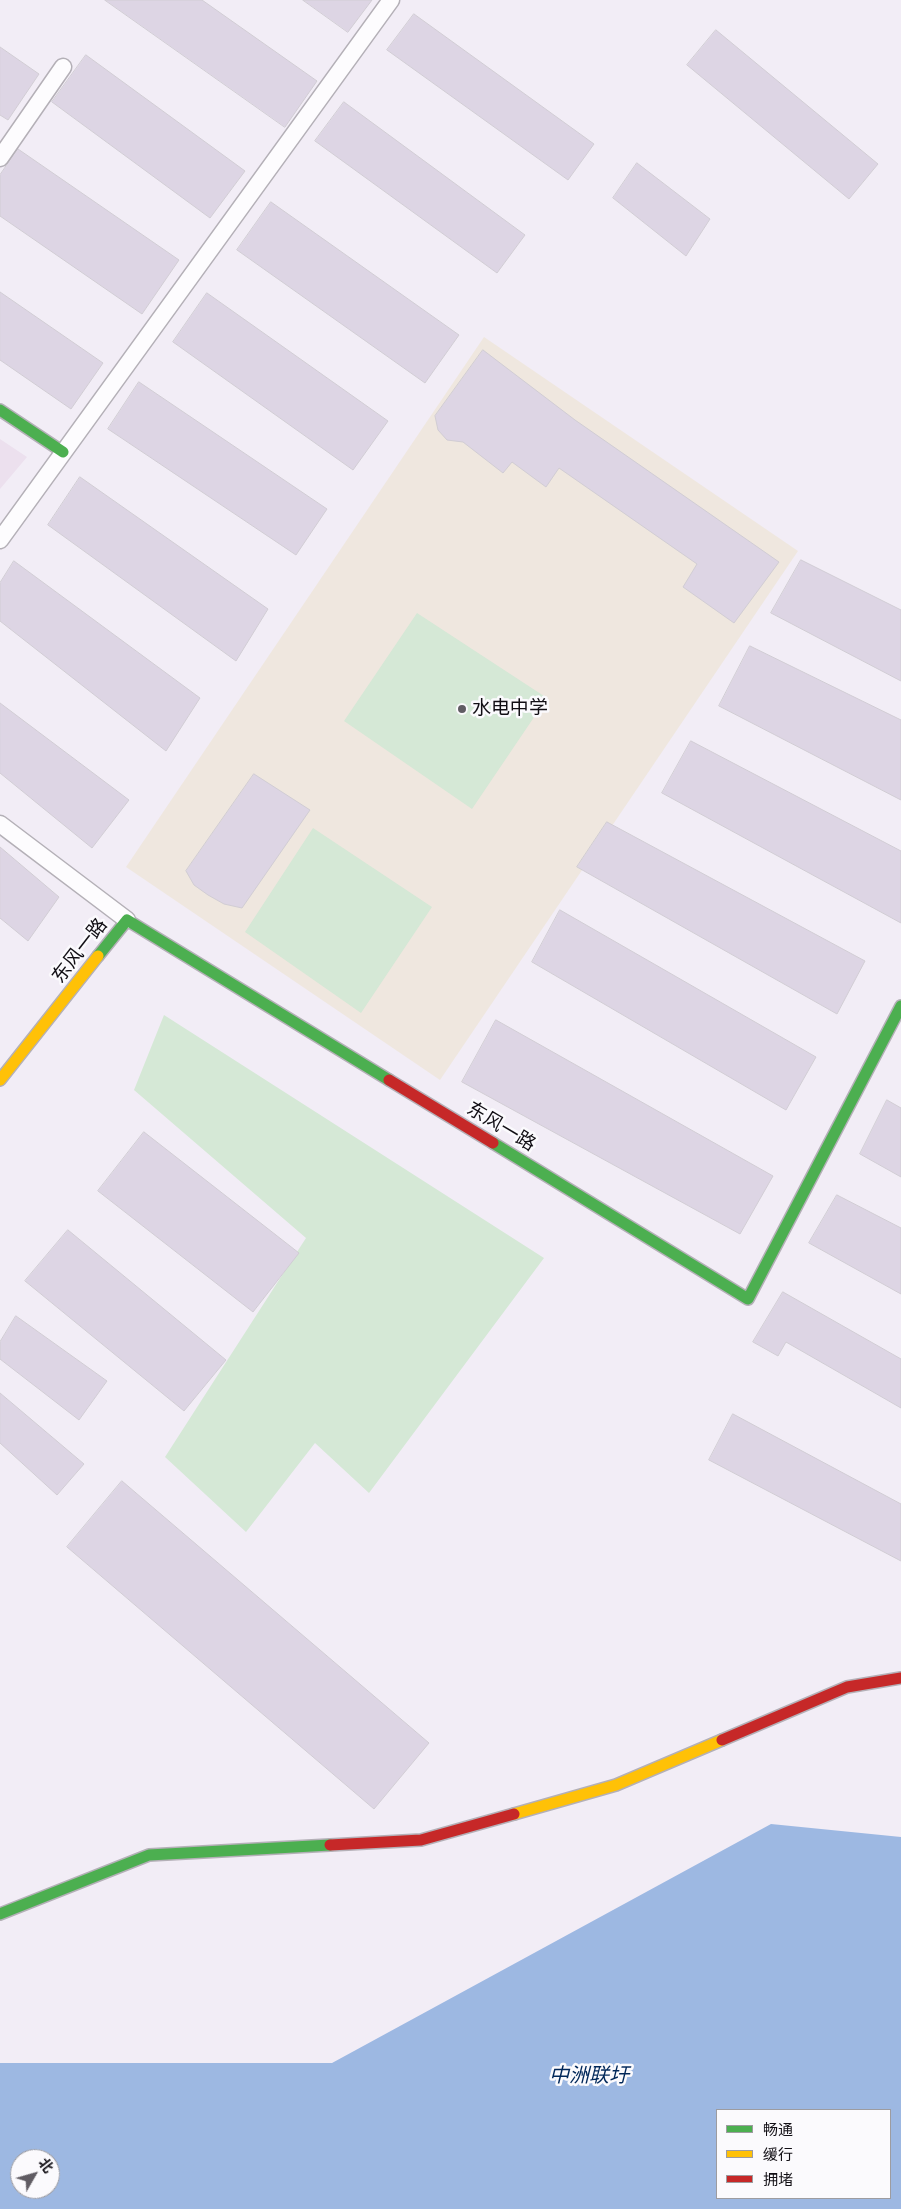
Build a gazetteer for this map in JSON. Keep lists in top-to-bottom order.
{
  "streets": {
    "street": ["东风一路"]
  },
  "water": ["中洲联圩"],
  "places": ["水电中学"],
  "legend": ["畅通", "缓行", "拥堵"],
  "north": "top right"
}
